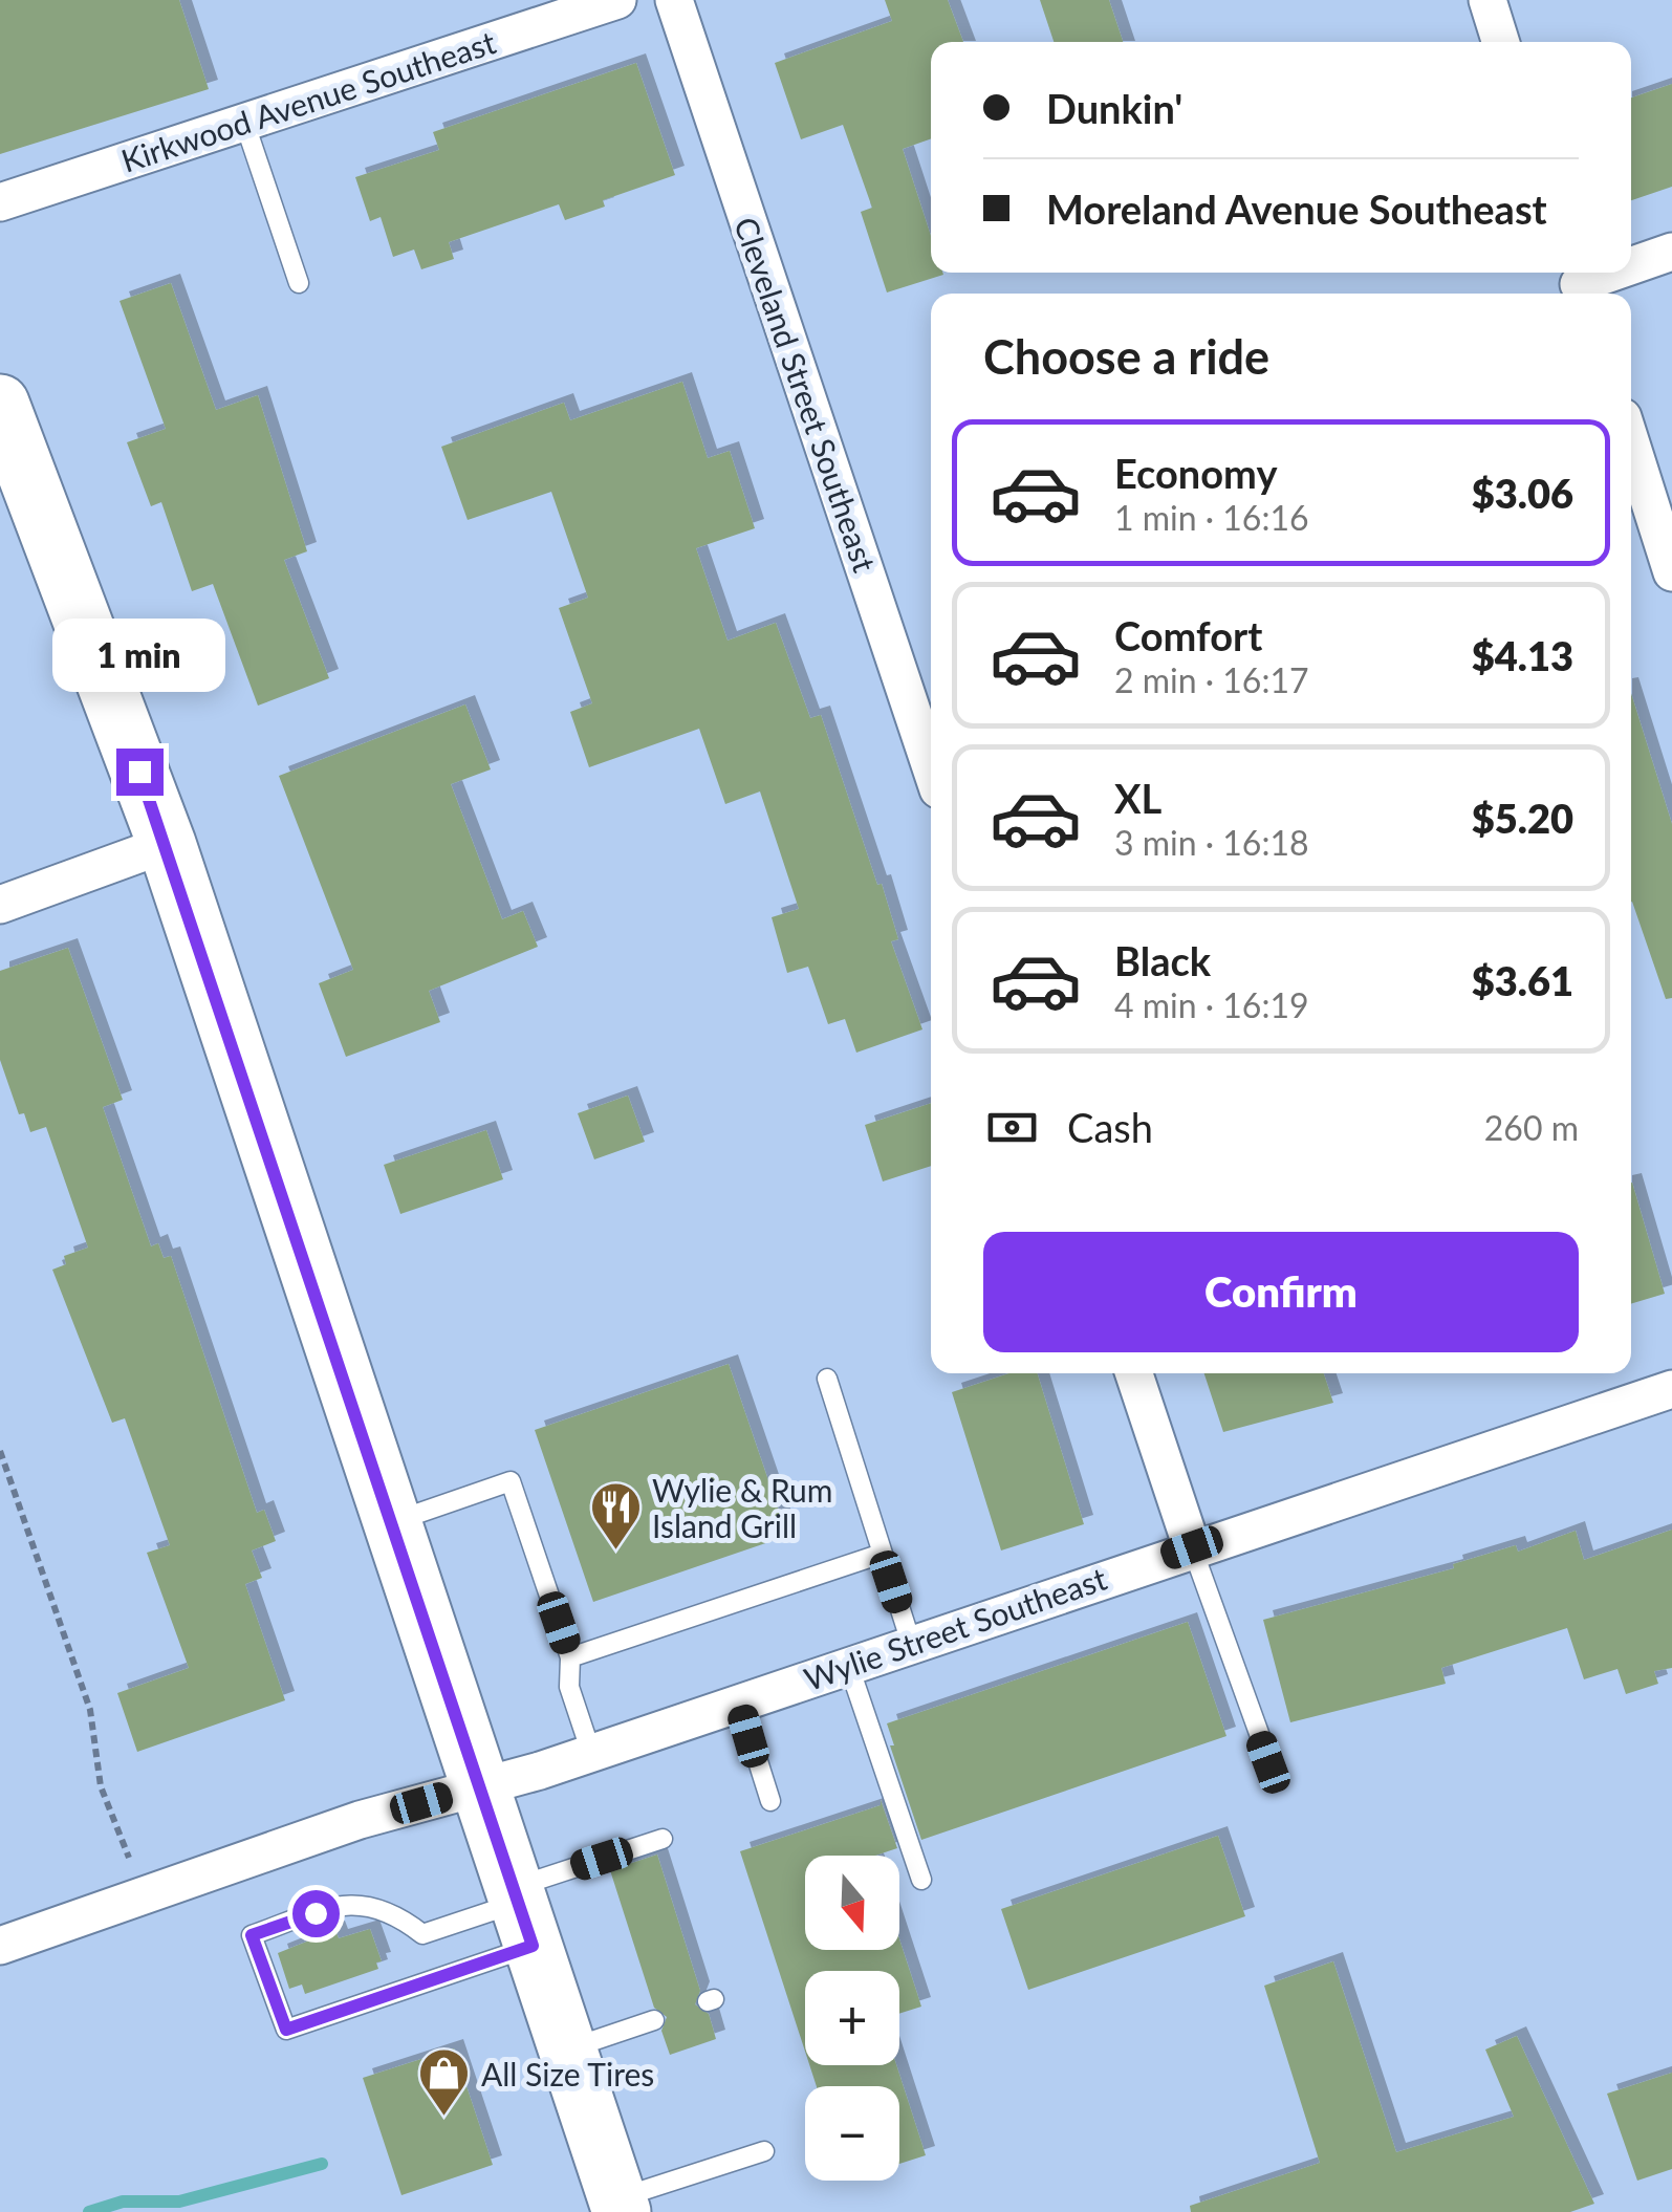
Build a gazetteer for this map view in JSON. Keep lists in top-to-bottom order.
{
  "streets": {
    "street": ["Kirkwood Avenue Southeast", "Cleveland Street Southeast", "Wylie Street Southeast"]
  },
  "places": {
    "restaurant": ["Wylie & Rum Island Grill"],
    "shop": ["All Size Tires"]
  },
  "north": "bottom",
  "page": {
    "banner": ["Dunkin'", "Moreland Avenue Southeast"],
    "heading": "Choose a ride",
    "list": [
      {
        "name": "Economy",
        "note": "1 min · 16:16",
        "value": "$3.06"
      },
      {
        "name": "Comfort",
        "note": "2 min · 16:17",
        "value": "$4.13"
      },
      {
        "name": "XL",
        "note": "3 min · 16:18",
        "value": "$5.20"
      },
      {
        "name": "Black",
        "note": "4 min · 16:19",
        "value": "$3.61"
      }
    ],
    "bubble": "1 min",
    "pay": ["Cash", "260 m"],
    "buttons": "Confirm",
    "map_buttons": ["+", "−"]
  }
}
